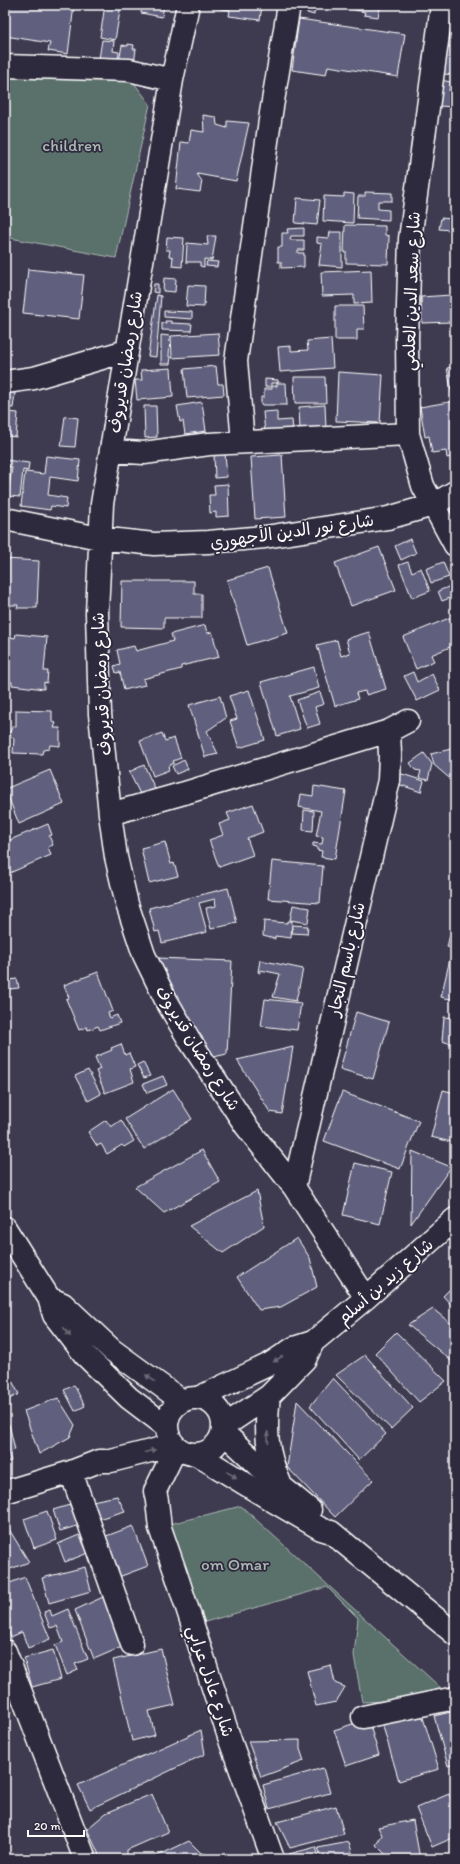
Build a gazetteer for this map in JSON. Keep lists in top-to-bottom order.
{
  "streets": {
    "street": [
      "شارع سعد الدين العلمي",
      "شارع رمضان قديروف",
      "شارع نور الدين الأجهوري",
      "شارع باسم النجار",
      "شارع زيد بن أسلم",
      "شارع عادل عرابي"
    ]
  },
  "crossings": [
    ["شارع سعد الدين العلمي", "شارع نور الدين الأجهوري"],
    ["شارع رمضان قديروف", "شارع نور الدين الأجهوري"],
    ["شارع رمضان قديروف", "شارع باسم النجار"],
    ["شارع رمضان قديروف", "شارع زيد بن أسلم"],
    ["شارع زيد بن أسلم", "شارع عادل عرابي"]
  ],
  "parks": ["children", "om Omar"],
  "scale_bar": "20 m"
}
